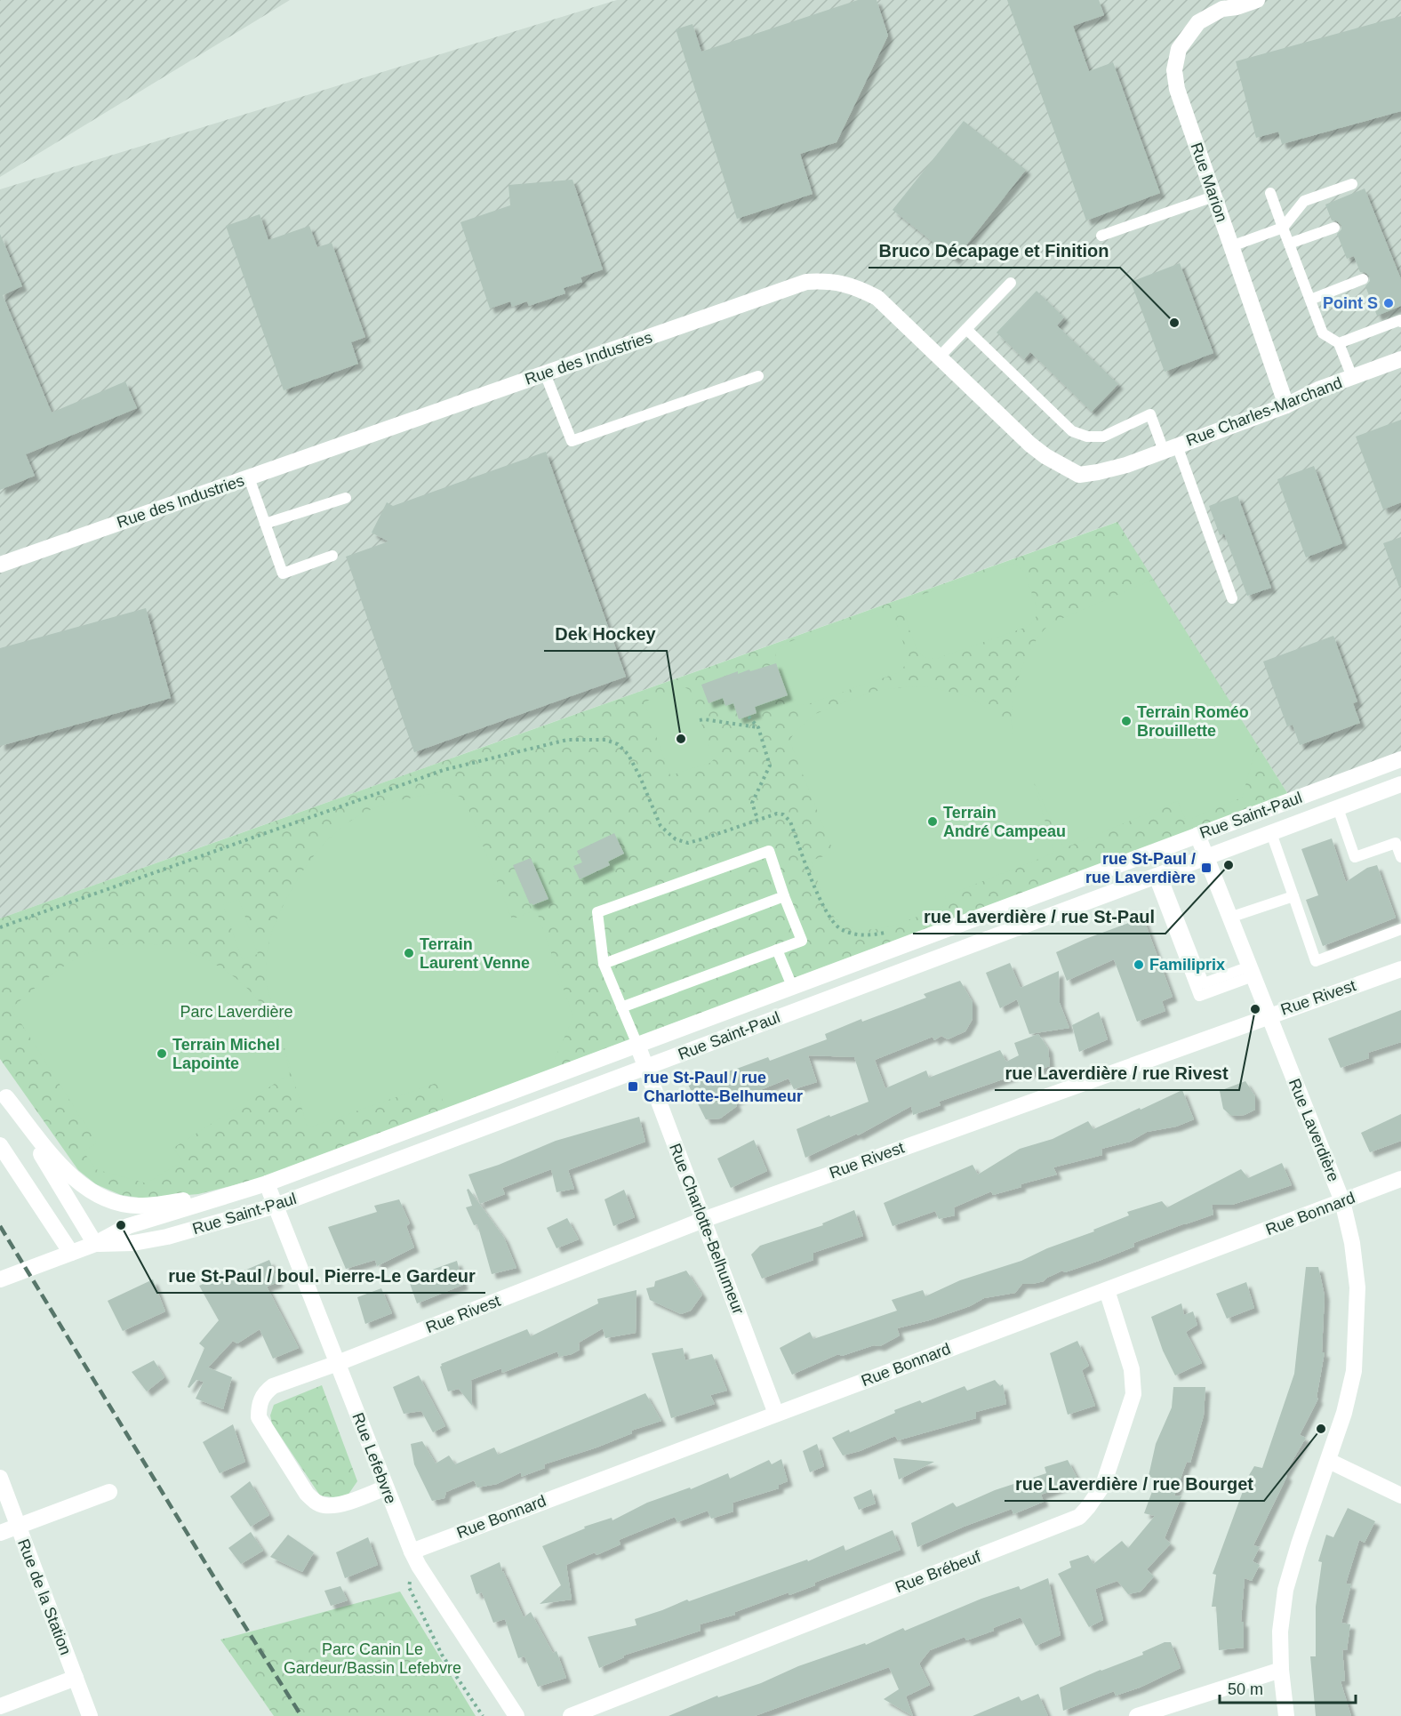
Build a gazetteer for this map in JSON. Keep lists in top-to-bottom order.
{
  "streets": {
    "street": [
      "Rue Marion",
      "Rue des Industries",
      "Rue Charles-Marchand",
      "Rue Saint-Paul",
      "Rue Rivest",
      "Rue Laverdière",
      "Rue Bonnard",
      "Rue Charlotte-Belhumeur",
      "Rue Lefebvre",
      "Rue Brébeuf",
      "Rue de la Station"
    ]
  },
  "crossings": [
    ["Rue Marion", "Rue Charles-Marchand"],
    ["Rue des Industries", "Rue Charles-Marchand"],
    ["Rue Saint-Paul", "Rue Laverdière"],
    ["Rue Saint-Paul", "Rue Charlotte-Belhumeur"],
    ["Rue Saint-Paul", "Rue Lefebvre"],
    ["Rue Rivest", "Rue Laverdière"],
    ["Rue Rivest", "Rue Charlotte-Belhumeur"],
    ["Rue Rivest", "Rue Lefebvre"],
    ["Rue Laverdière", "Rue Bonnard"],
    ["Rue Bonnard", "Rue Charlotte-Belhumeur"],
    ["Rue Bonnard", "Rue Lefebvre"],
    ["Rue Bonnard", "Rue Brébeuf"]
  ],
  "parks": ["Parc Laverdière", "Parc Canin Le Gardeur/Bassin Lefebvre"],
  "places": {
    "other": [
      "Point S",
      "Bruco Décapage et Finition",
      "Terrain Roméo Brouillette",
      "Dek Hockey",
      "Terrain André Campeau",
      "rue Laverdière / rue St-Paul",
      "Terrain Laurent Venne",
      "Familiprix",
      "rue Laverdière / rue Rivest",
      "Terrain Michel Lapointe",
      "rue St-Paul / boul. Pierre-Le Gardeur",
      "rue Laverdière / rue Bourget"
    ],
    "transit": ["rue St-Paul / rue Laverdière", "rue St-Paul / rue Charlotte-Belhumeur"]
  },
  "scale_bar": "50 m"
}
